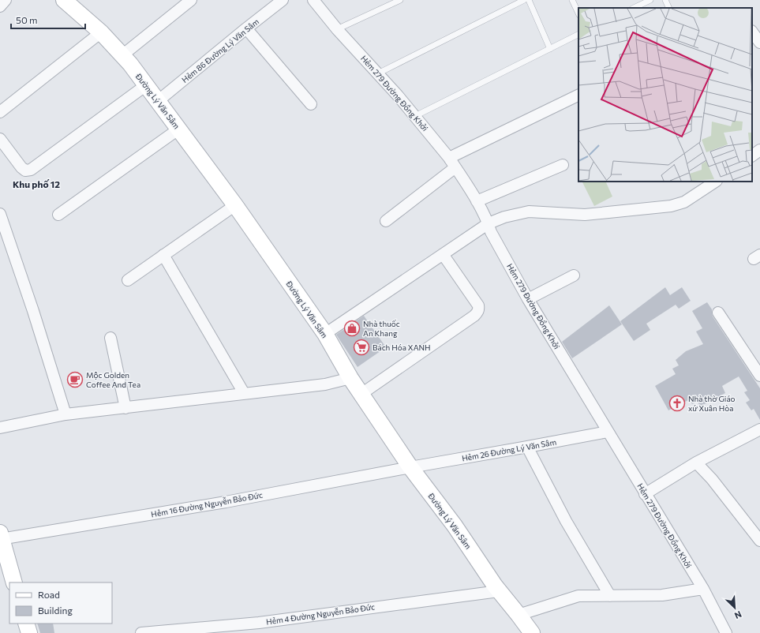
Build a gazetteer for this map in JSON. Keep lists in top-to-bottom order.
{
  "streets": {
    "street": [
      "Hẻm 86 Đường Lý Văn Sâm",
      "Hẻm 279 Đường Đồng Khởi",
      "Đường Lý Văn Sâm",
      "Hẻm 26 Đường Lý Văn Sâm",
      "Hẻm 16 Đường Nguyễn Bảo Đức",
      "Hẻm 4 Đường Nguyễn Bảo Đức"
    ]
  },
  "crossings": [
    ["Hẻm 86 Đường Lý Văn Sâm", "Đường Lý Văn Sâm"],
    ["Hẻm 279 Đường Đồng Khởi", "Hẻm 26 Đường Lý Văn Sâm"],
    ["Đường Lý Văn Sâm", "Hẻm 26 Đường Lý Văn Sâm"],
    ["Đường Lý Văn Sâm", "Hẻm 16 Đường Nguyễn Bảo Đức"],
    ["Đường Lý Văn Sâm", "Hẻm 4 Đường Nguyễn Bảo Đức"],
    ["Hẻm 26 Đường Lý Văn Sâm", "Hẻm 16 Đường Nguyễn Bảo Đức"]
  ],
  "districts": ["Khu phố 12"],
  "places": {
    "shop": ["Nhà thuốc An Khang"],
    "supermarket": ["Bách Hóa XANH"],
    "cafe": ["Mộc Golden Coffee And Tea"],
    "church": ["Nhà thờ Giáo xứ Xuân Hòa"]
  },
  "legend": ["Road", "Building"],
  "scale_bar": "50 m",
  "north": "bottom right"
}
